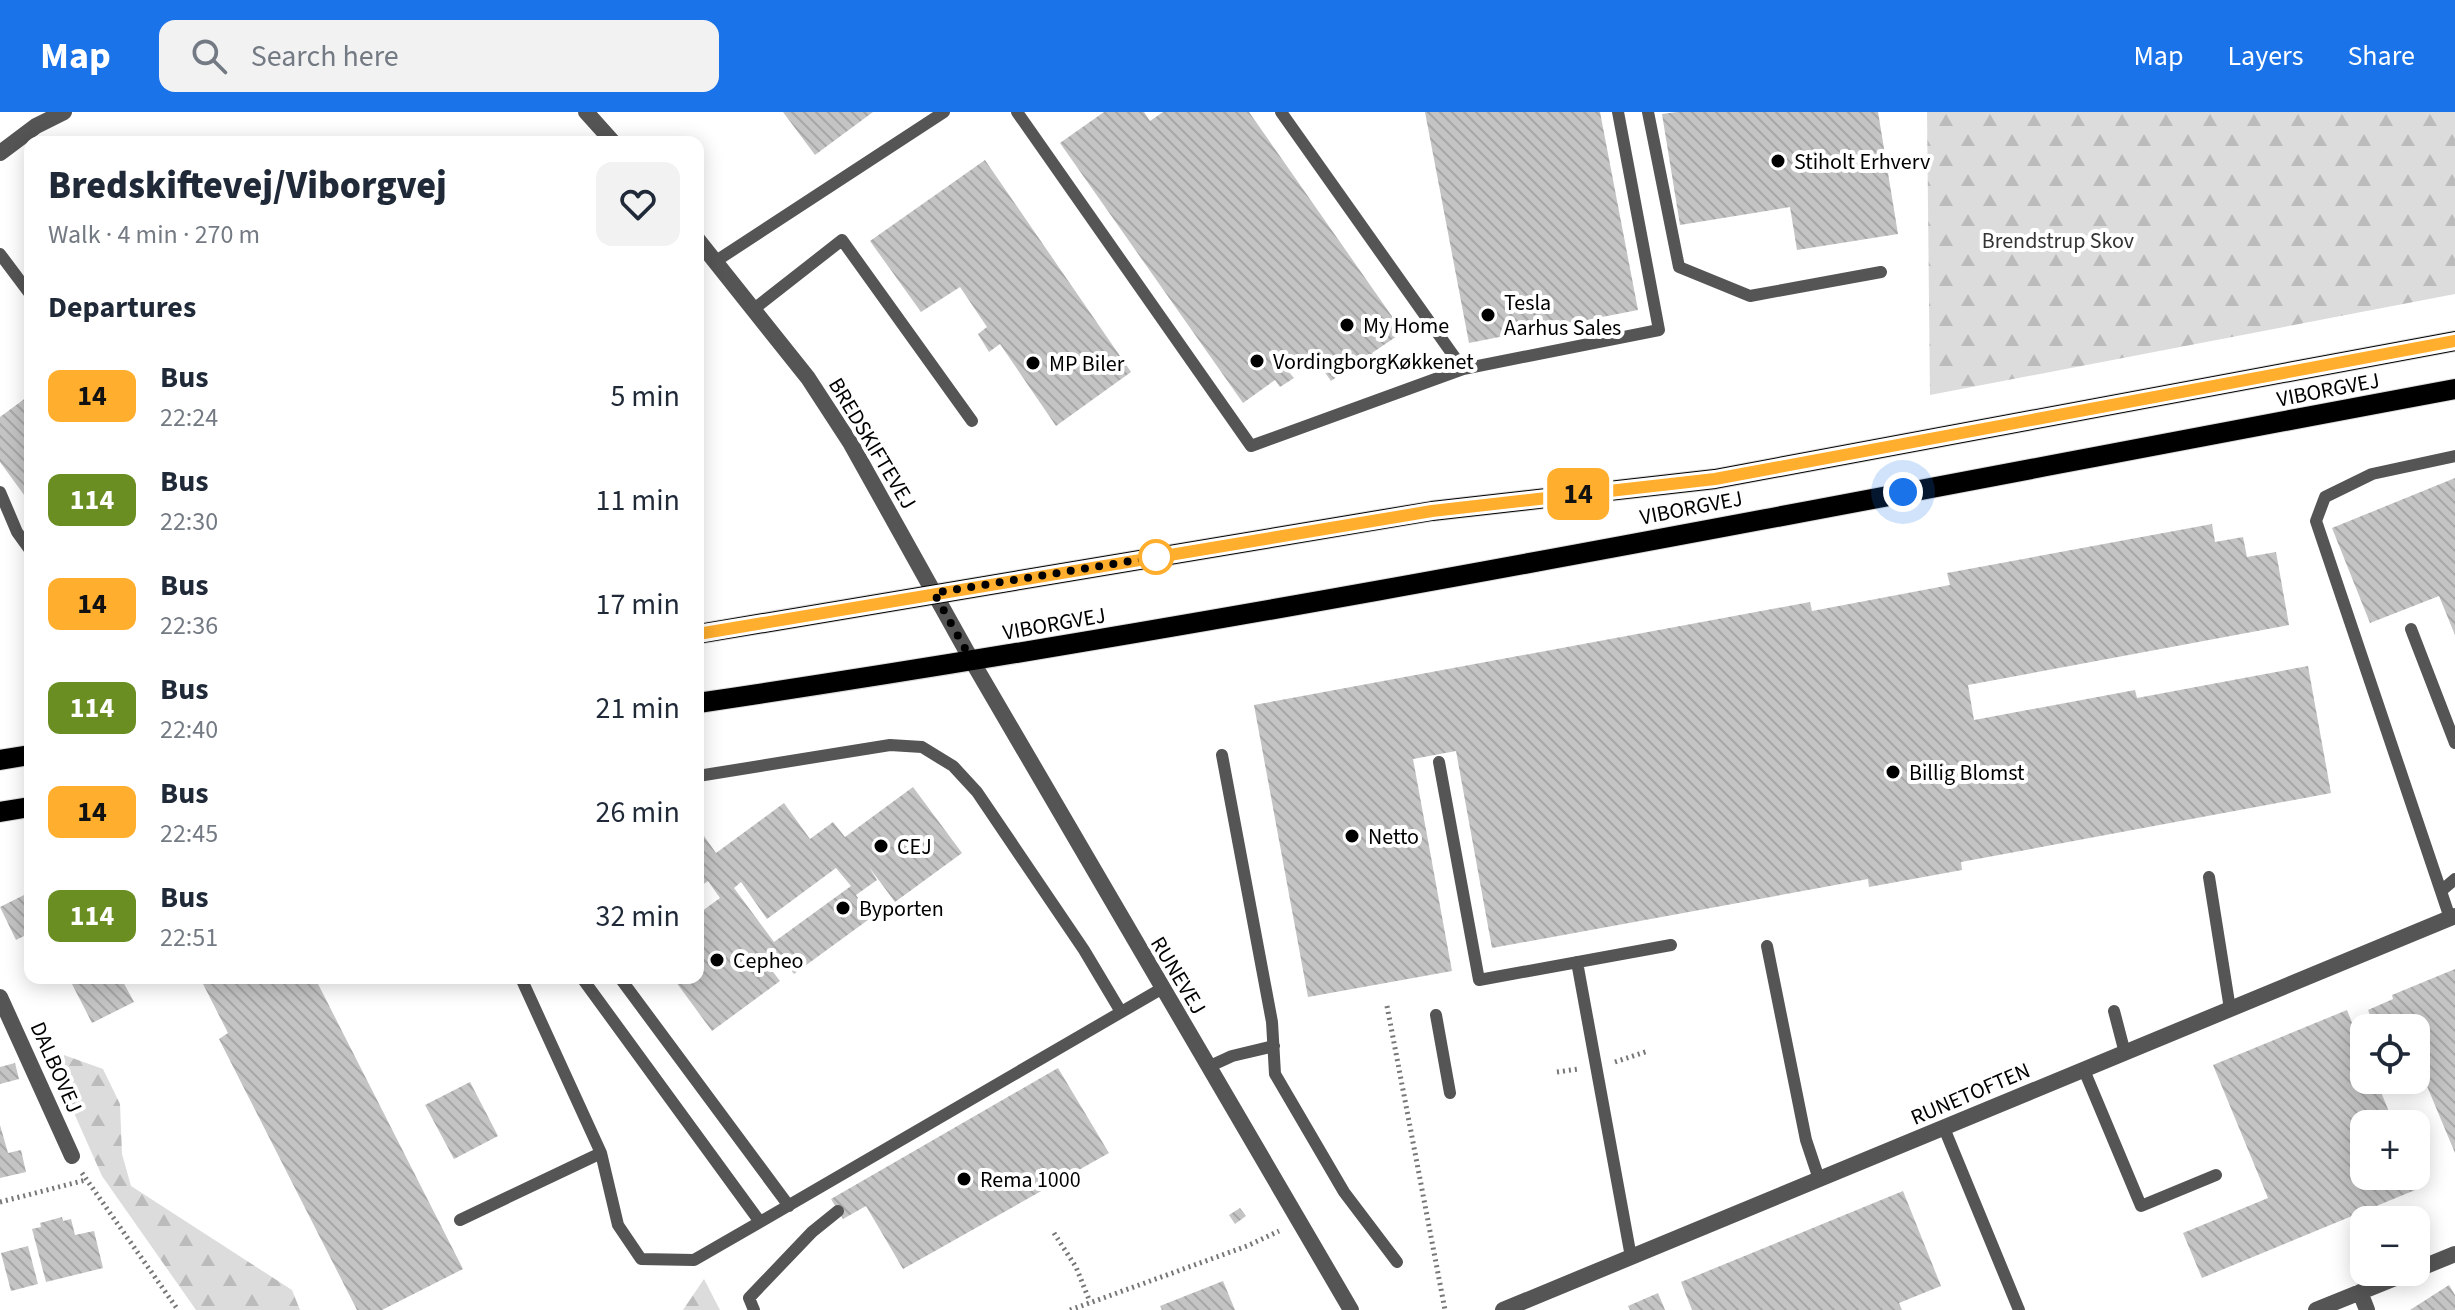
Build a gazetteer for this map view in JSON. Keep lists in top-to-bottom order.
{
  "streets": {
    "main road": ["VIBORGVEJ"],
    "street": [
      "BREDSKIFTEVEJ",
      "RUNEVEJ",
      "DALBOVEJ",
      "RUNETOFTEN"
    ]
  },
  "crossings": [
    ["VIBORGVEJ", "BREDSKIFTEVEJ"],
    ["VIBORGVEJ", "RUNEVEJ"],
    ["BREDSKIFTEVEJ", "RUNEVEJ"]
  ],
  "parks": ["Brendstrup Skov"],
  "places": [
    "Stiholt Erhverv",
    "Tesla Aarhus Sales",
    "My Home",
    "VordingborgKøkkenet",
    "MP Biler",
    "Billig Blomst",
    "Netto",
    "CEJ",
    "Byporten",
    "Cepheo",
    "Rema 1000"
  ],
  "lines": ["bus line 14"],
  "page": {
    "header": "Map",
    "search": "Search here",
    "nav": ["Map", "Layers", "Share"],
    "on_map": "14",
    "heading": [
      ["Bredskiftevej/Viborgvej", "Walk · 4 min · 270 m"],
      "Departures"
    ],
    "list": [
      {
        "mark": "14",
        "name": "Bus",
        "note": "22:24",
        "value": "5 min"
      },
      {
        "mark": "114",
        "name": "Bus",
        "note": "22:30",
        "value": "11 min"
      },
      {
        "mark": "14",
        "name": "Bus",
        "note": "22:36",
        "value": "17 min"
      },
      {
        "mark": "114",
        "name": "Bus",
        "note": "22:40",
        "value": "21 min"
      },
      {
        "mark": "14",
        "name": "Bus",
        "note": "22:45",
        "value": "26 min"
      },
      {
        "mark": "114",
        "name": "Bus",
        "note": "22:51",
        "value": "32 min"
      }
    ],
    "map_buttons": ["+", "−"]
  }
}
